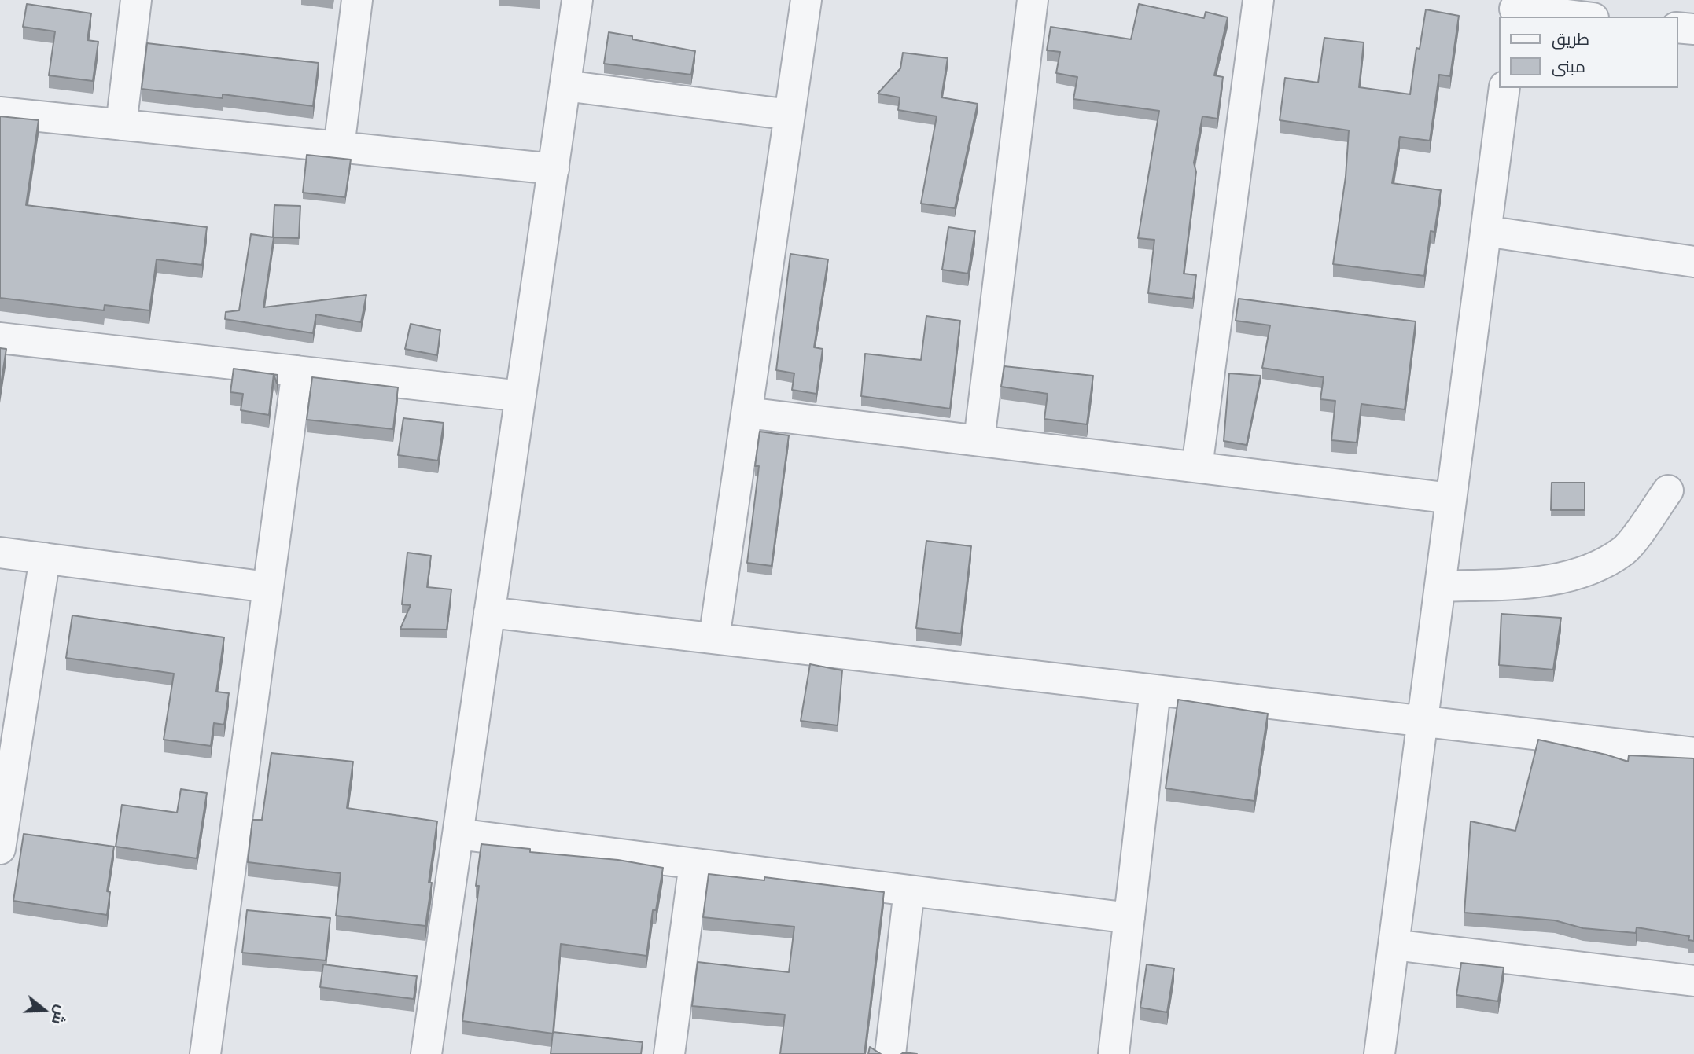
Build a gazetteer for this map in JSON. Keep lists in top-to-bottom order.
{
  "legend": ["طريق", "مبنى"],
  "north": "right"
}
